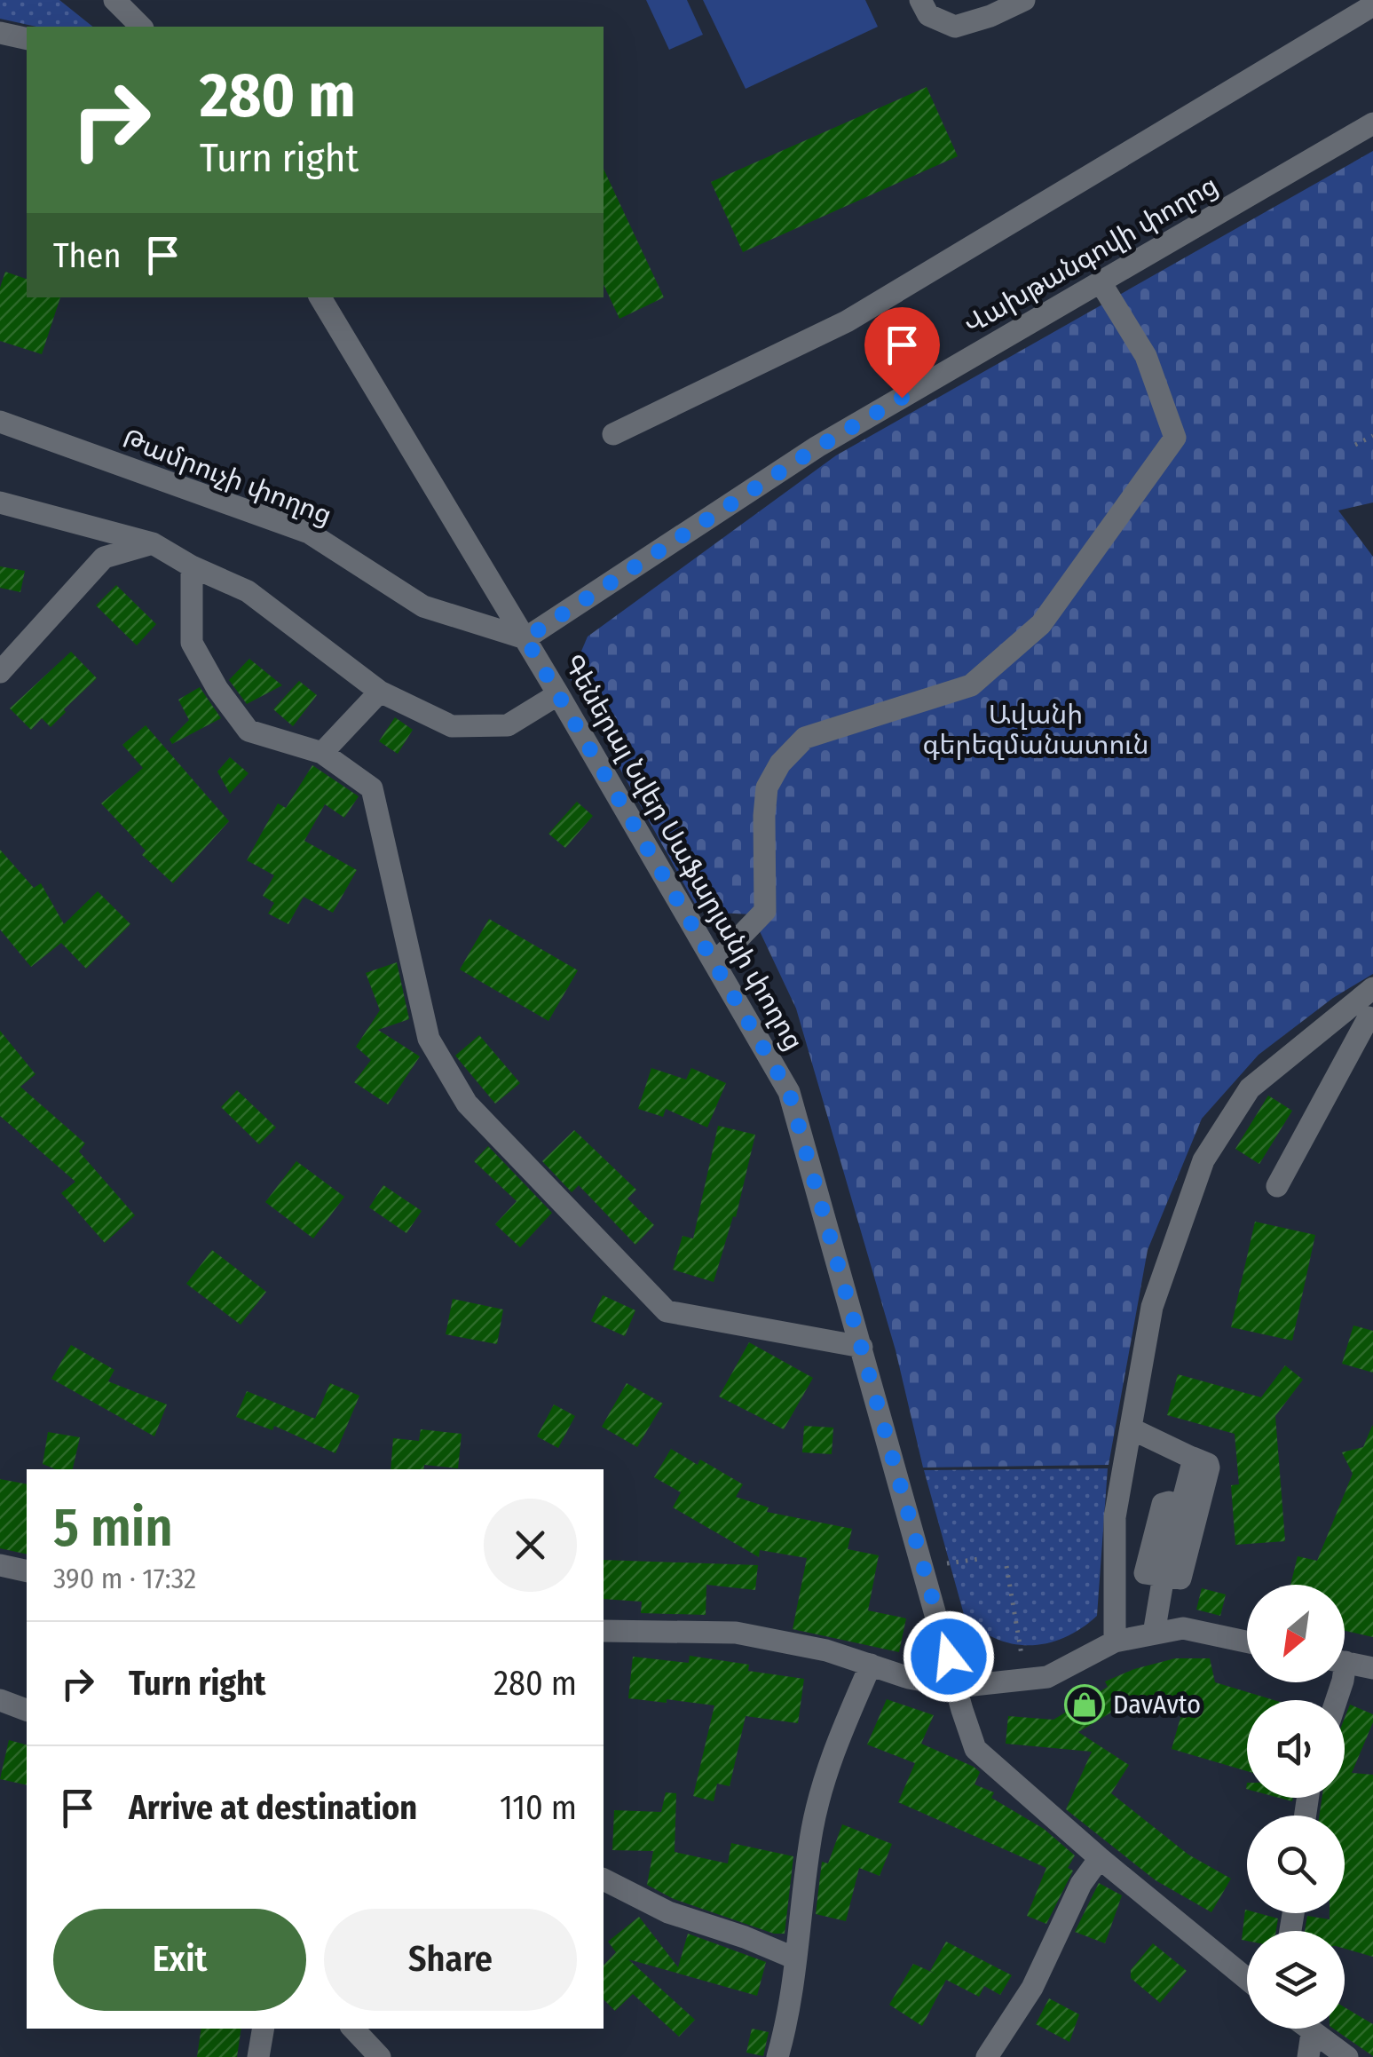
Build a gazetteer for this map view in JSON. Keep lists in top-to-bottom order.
{
  "streets": {
    "street": ["Վախթանգովի փողոց", "Թամրուչի փողոց", "Գեներալ Նվեր Սաֆարյանի փողոց"]
  },
  "crossings": [
    ["Վախթանգովի փողոց", "Թամրուչի փողոց"],
    ["Վախթանգովի փողոց", "Գեներալ Նվեր Սաֆարյանի փողոց"],
    ["Թամրուչի փողոց", "Գեներալ Նվեր Սաֆարյանի փողոց"]
  ],
  "parks": ["Ավանի գերեզմանատուն"],
  "places": {
    "shop": ["DavAvto"]
  },
  "north": "bottom left",
  "page": {
    "turn": ["280 m", "Turn right"],
    "then": "Then",
    "heading": ["5 min", "390 m · 17:32"],
    "list": [
      {
        "name": "Turn right",
        "value": "280 m"
      },
      {
        "name": "Arrive at destination",
        "value": "110 m"
      }
    ],
    "buttons": ["Exit", "Share"]
  }
}
